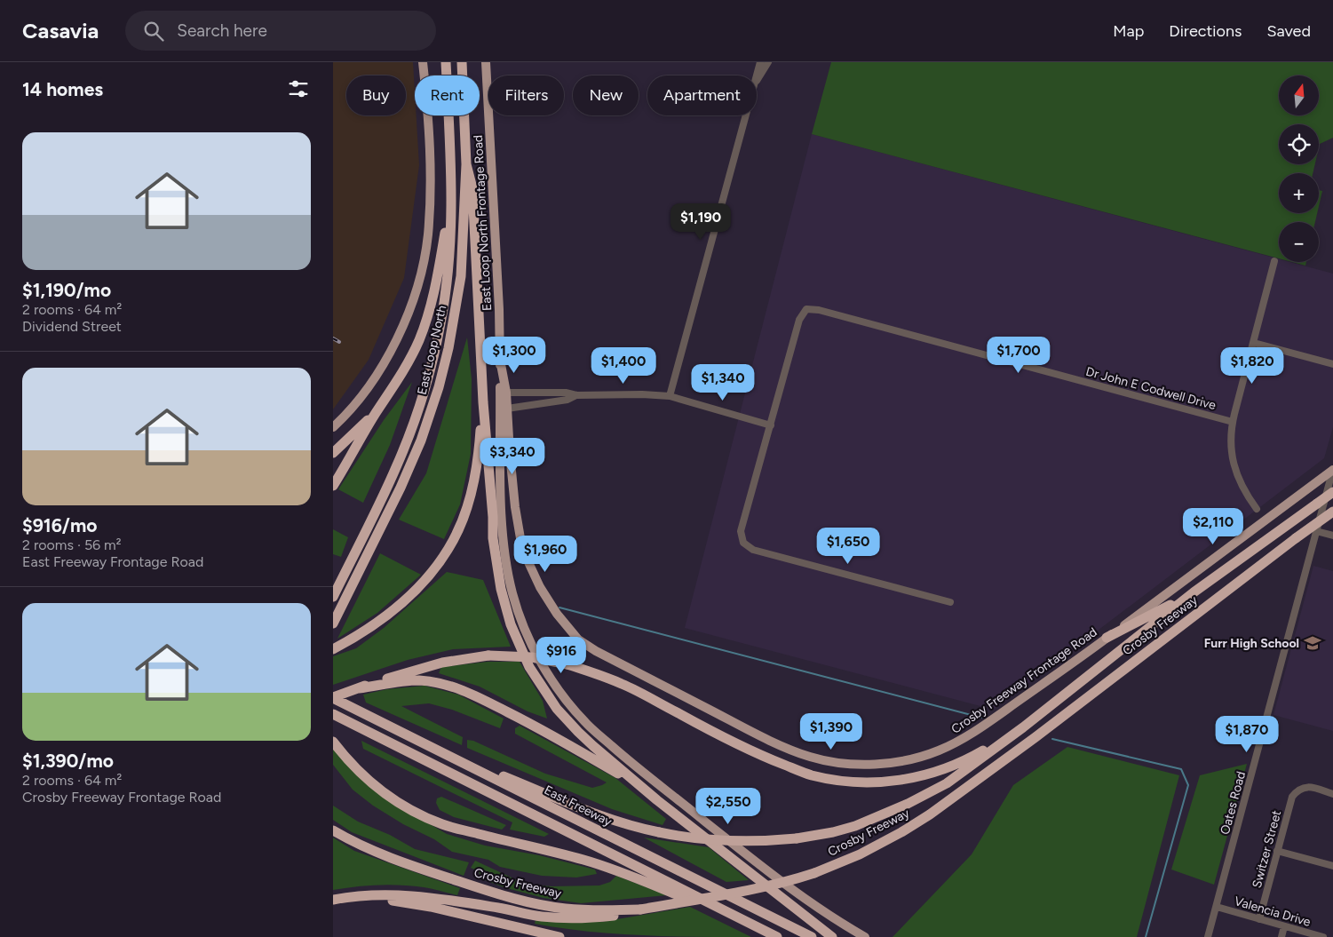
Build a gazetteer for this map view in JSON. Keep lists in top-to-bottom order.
{
  "streets": {
    "highway": ["East Loop North", "Crosby Freeway", "East Freeway"],
    "main road": ["East Loop North Frontage Road", "Crosby Freeway Frontage Road"],
    "street": [
      "Dr John E Codwell Drive",
      "Oates Road",
      "Switzer Street",
      "Valencia Drive"
    ]
  },
  "crossings": [
    ["East Loop North Frontage Road", "Crosby Freeway Frontage Road"],
    ["Crosby Freeway", "East Freeway"],
    ["Crosby Freeway Frontage Road", "Oates Road"],
    ["Oates Road", "Valencia Drive"],
    ["Switzer Street", "Valencia Drive"]
  ],
  "places": {
    "school or university": ["Furr High School"]
  },
  "north": "top",
  "page": {
    "header": "Casavia",
    "search": "Search here",
    "nav": ["Map", "Directions", "Saved"],
    "heading": "14 homes",
    "map_buttons": ["+", "−"],
    "chip": [
      "Buy",
      "Rent",
      "Filters",
      "New",
      "Apartment"
    ],
    "list": [
      {
        "name": "$1,190/mo",
        "note": "2 rooms · 64 m² · Dividend Street"
      },
      {
        "name": "$916/mo",
        "note": "2 rooms · 56 m² · East Freeway Frontage Road"
      },
      {
        "name": "$1,390/mo",
        "note": "2 rooms · 64 m² · Crosby Freeway Frontage Road"
      }
    ],
    "price": [
      "$1,190",
      "$1,300",
      "$1,700",
      "$1,400",
      "$1,820",
      "$1,340",
      "$3,340",
      "$2,110",
      "$1,650",
      "$1,960",
      "$916",
      "$1,390",
      "$1,870",
      "$2,550"
    ]
  }
}
